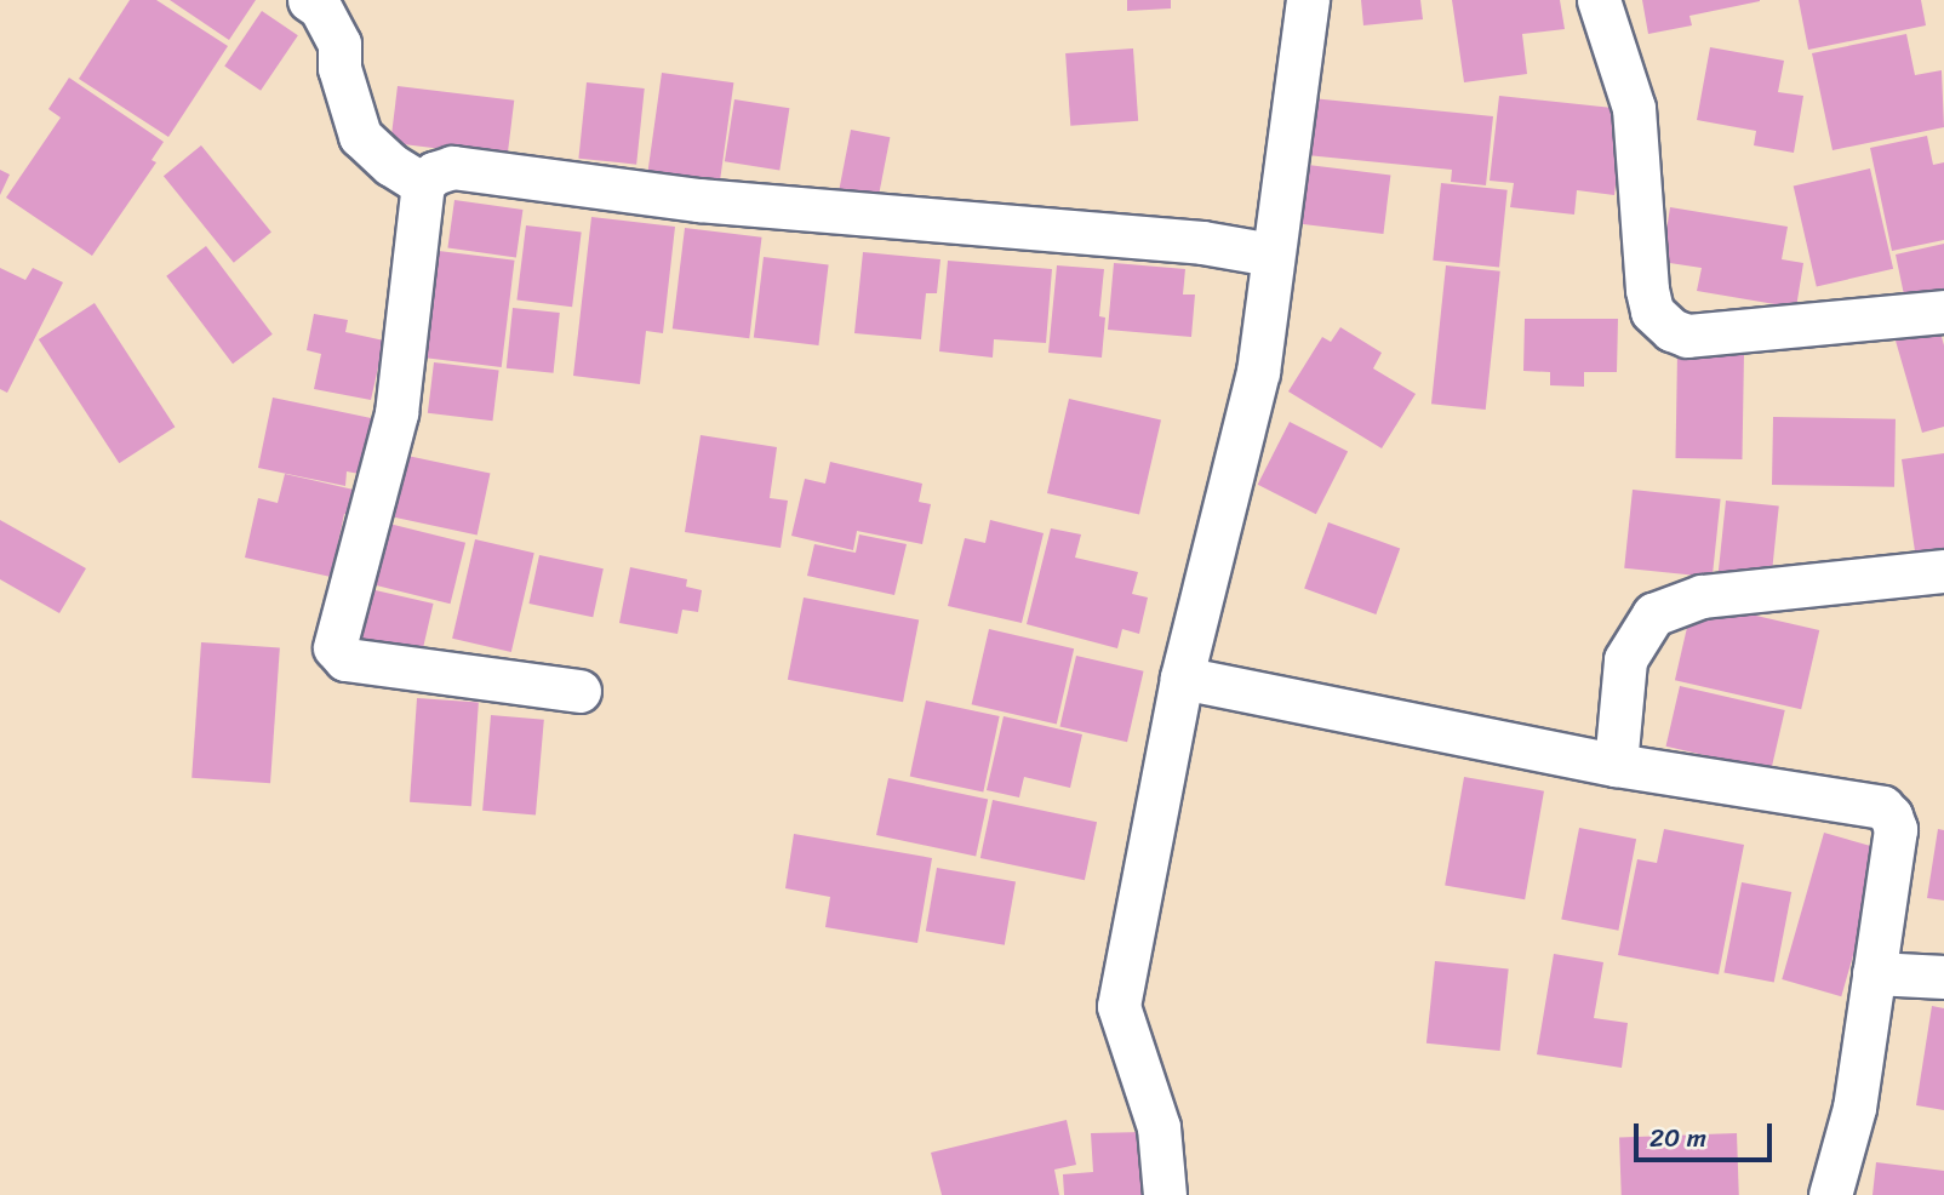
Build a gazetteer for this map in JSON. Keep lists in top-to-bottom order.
{
  "scale_bar": "20 m"
}
